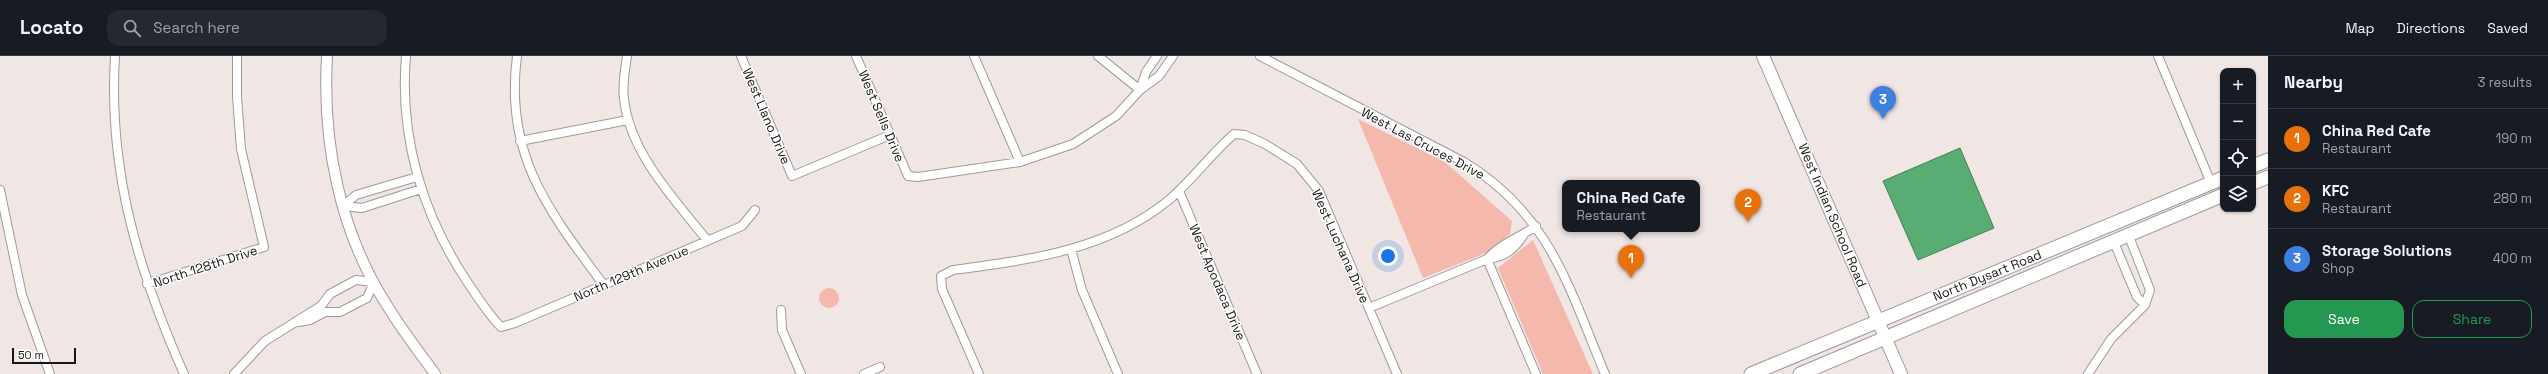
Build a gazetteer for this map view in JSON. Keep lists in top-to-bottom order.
{
  "streets": {
    "main road": ["West Indian School Road", "North Dysart Road"],
    "street": [
      "West Llano Drive",
      "West Sells Drive",
      "West Las Cruces Drive",
      "West Luchana Drive",
      "North 128th Drive",
      "North 129th Avenue",
      "West Apodaca Drive"
    ]
  },
  "crossings": [
    ["West Llano Drive", "West Sells Drive"],
    ["West Indian School Road", "North Dysart Road"],
    ["West Luchana Drive", "West Apodaca Drive"]
  ],
  "scale_bar": "50 m",
  "page": {
    "header": "Locato",
    "search": "Search here",
    "nav": ["Map", "Directions", "Saved"],
    "heading": ["Nearby", "3 results"],
    "map_buttons": ["+", "−"],
    "pins": ["3", "2", "1"],
    "list": [
      {
        "mark": "1",
        "name": "China Red Cafe",
        "note": "Restaurant",
        "value": "190 m"
      },
      {
        "mark": "2",
        "name": "KFC",
        "note": "Restaurant",
        "value": "280 m"
      },
      {
        "mark": "3",
        "name": "Storage Solutions",
        "note": "Shop",
        "value": "400 m"
      }
    ],
    "popup": ["China Red Cafe", "Restaurant"],
    "buttons": ["Save", "Share"],
    "scale": "50 m"
  }
}
